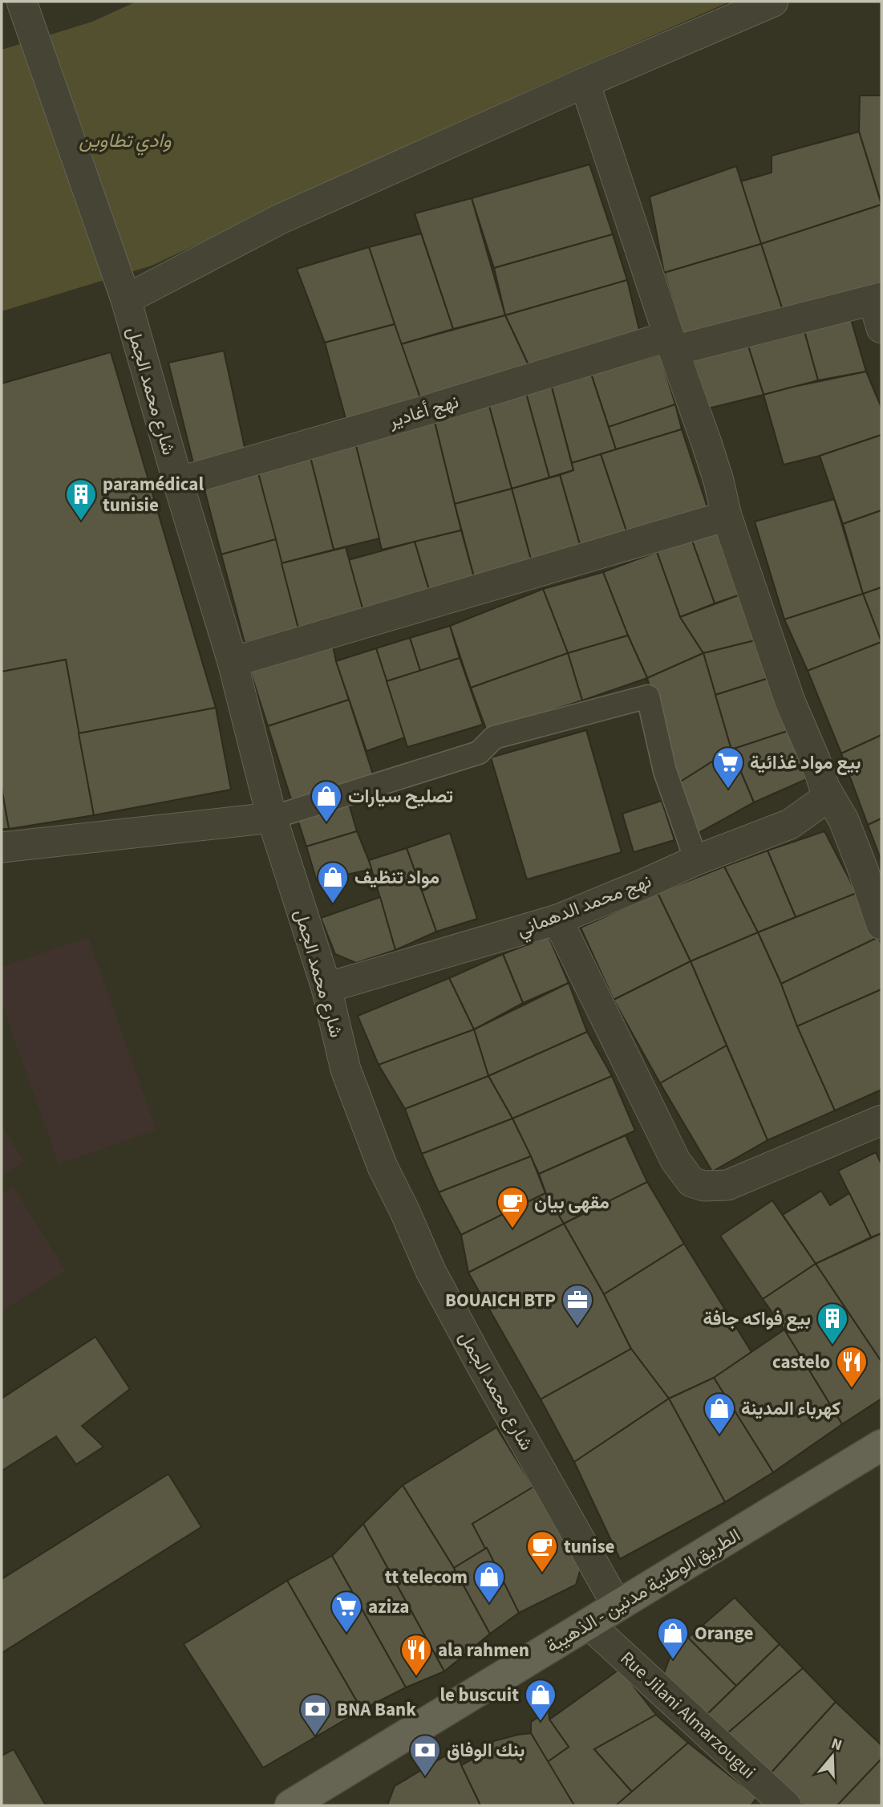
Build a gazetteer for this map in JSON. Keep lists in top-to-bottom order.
{
  "streets": {
    "main road": ["الطريق الوطنية مدنين - الذهيبة"],
    "street": [
      "شارع محمد الجمل",
      "نهج أغادير",
      "نهج محمد الدهماني",
      "Rue Jilani Almarzougui"
    ]
  },
  "crossings": [
    ["شارع محمد الجمل", "نهج أغادير"],
    ["شارع محمد الجمل", "نهج محمد الدهماني"],
    ["شارع محمد الجمل", "الطريق الوطنية مدنين - الذهيبة"],
    ["الطريق الوطنية مدنين - الذهيبة", "Rue Jilani Almarzougui"]
  ],
  "water": ["وادي تطاوين"],
  "places": {
    "building": ["paramédical tunisie", "بيع فواكه جافة"],
    "supermarket": ["بيع مواد غذائية", "aziza"],
    "shop": [
      "تصليح سيارات",
      "مواد تنظيف",
      "كهرباء المدينة",
      "tt telecom",
      "Orange",
      "le buscuit"
    ],
    "cafe": ["مقهى بيان", "tunise"],
    "office": ["BOUAICH BTP"],
    "restaurant": ["castelo", "ala rahmen"],
    "bank": ["BNA Bank", "بنك الوفاق"]
  },
  "north": "top"
}
